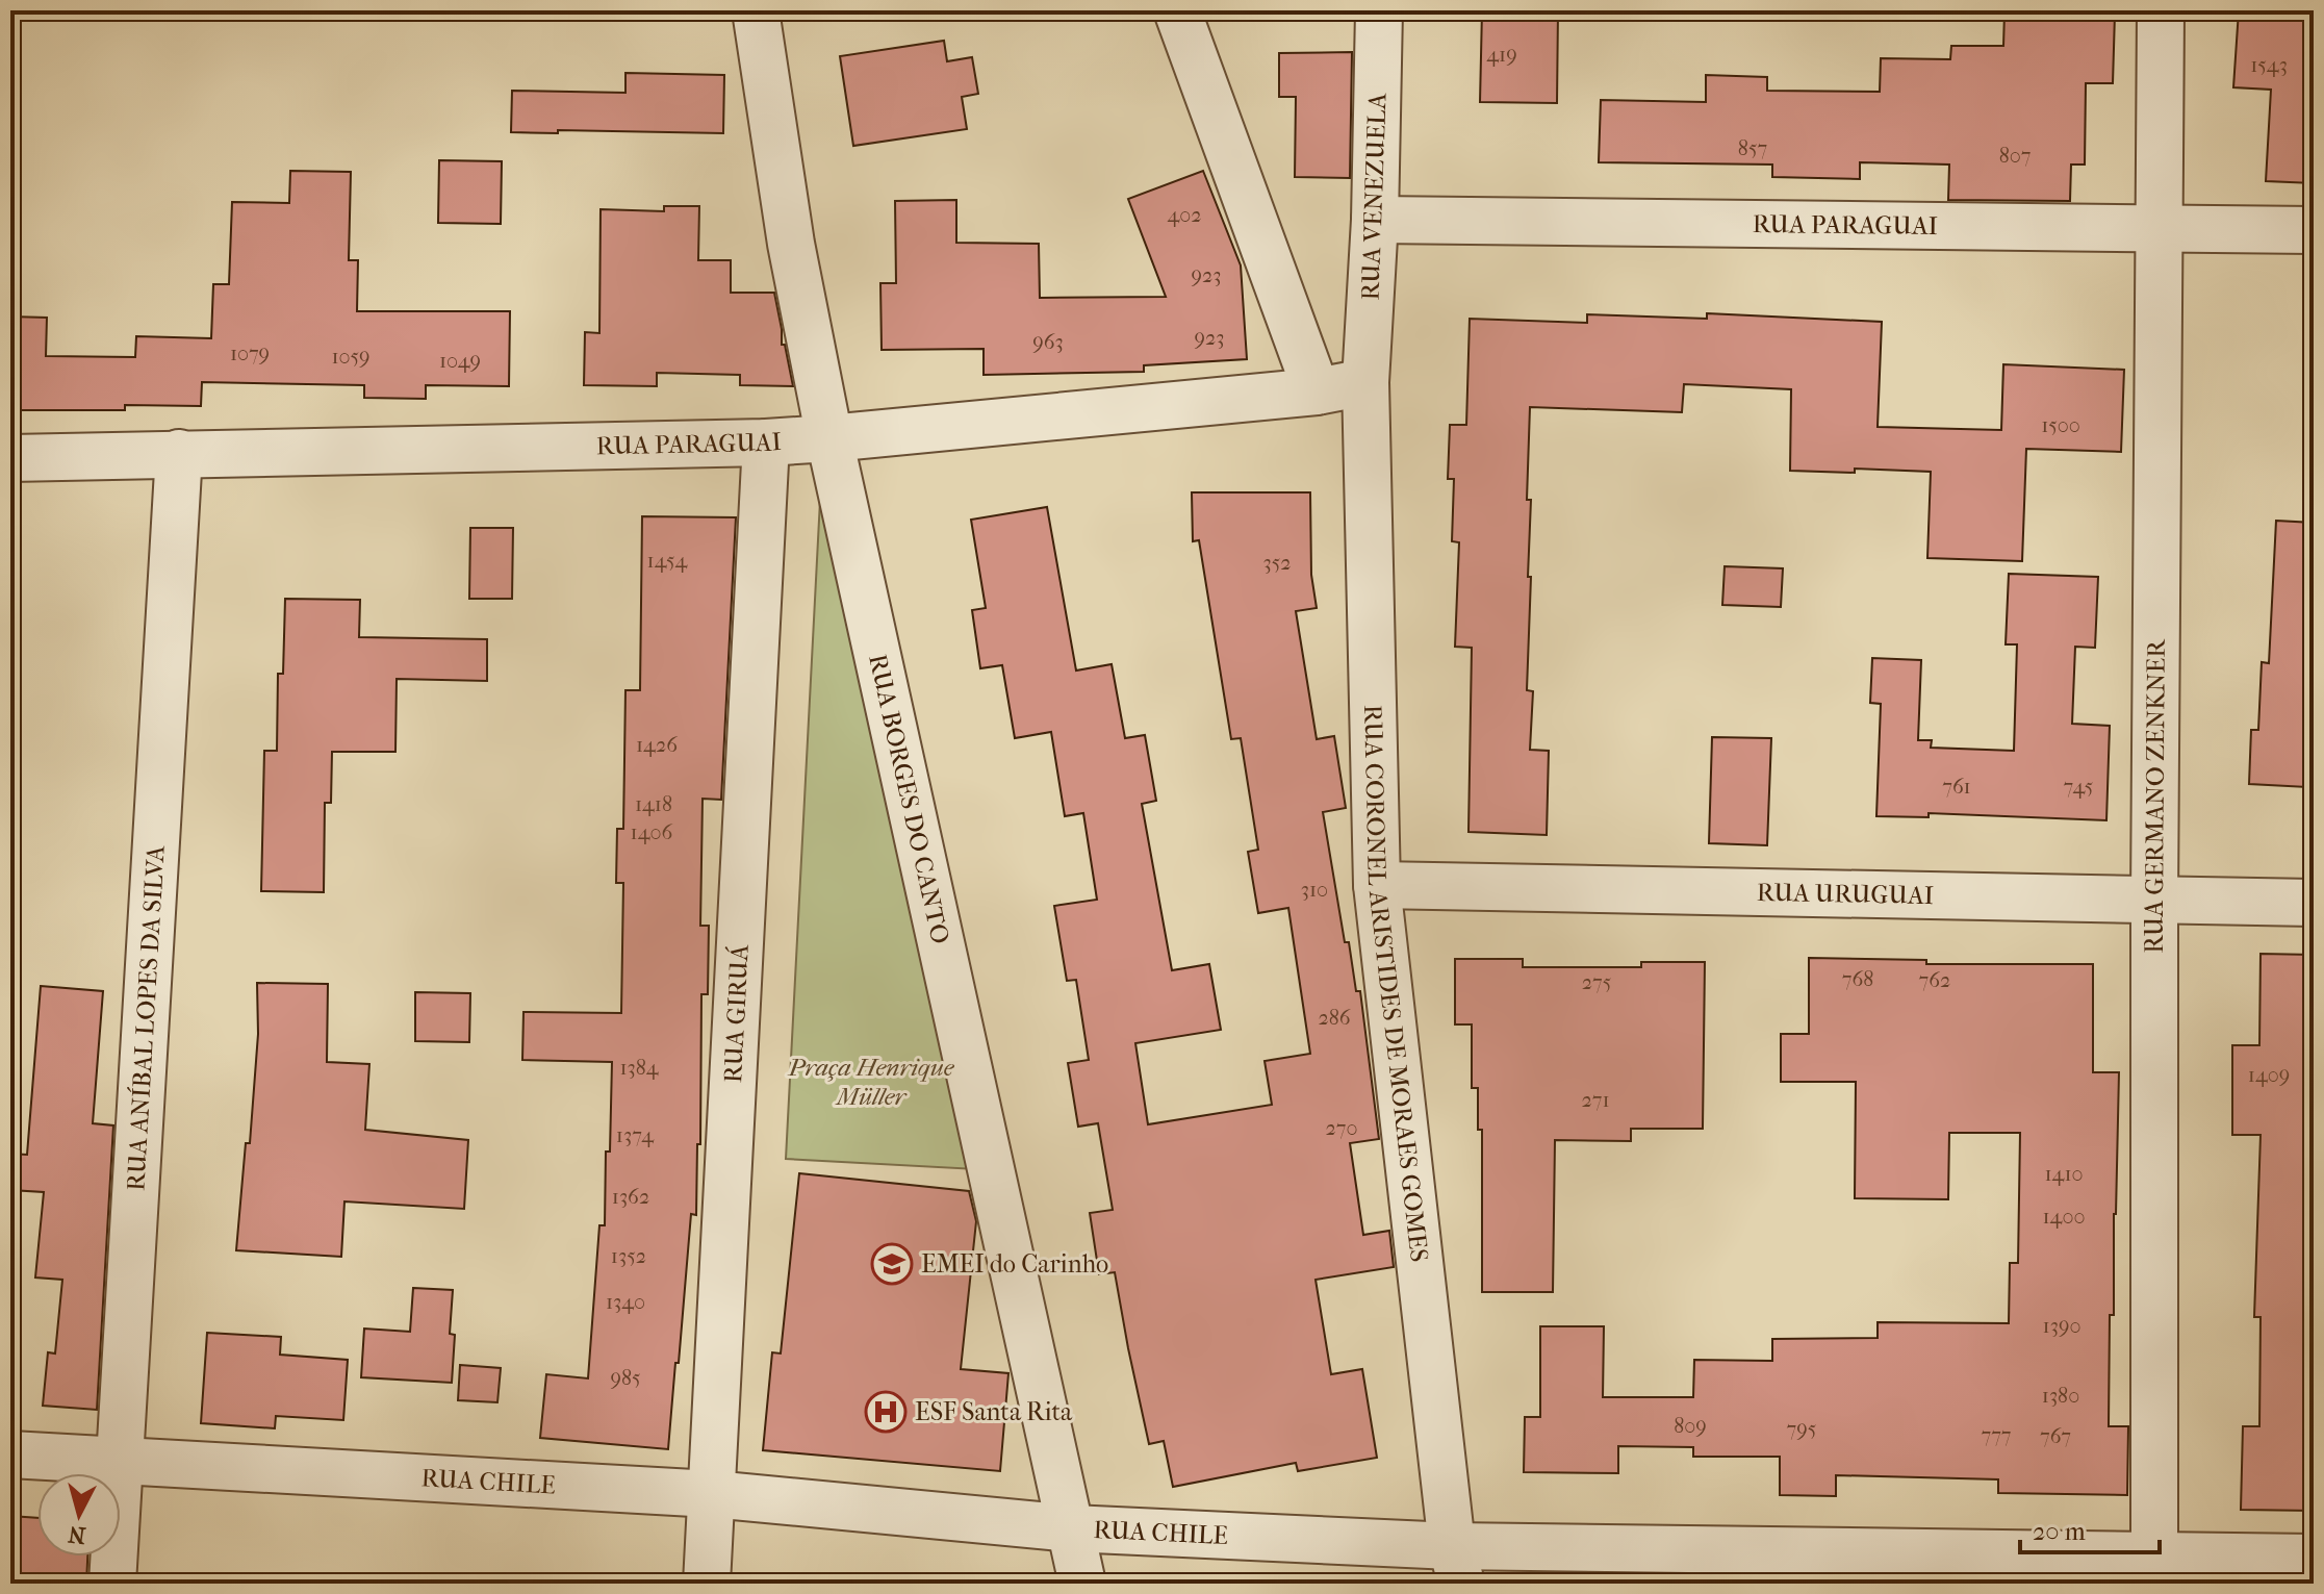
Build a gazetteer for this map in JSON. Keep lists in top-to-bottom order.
{
  "streets": {
    "street": [
      "RUA VENEZUELA",
      "RUA PARAGUAI",
      "RUA GERMANO ZENKNER",
      "RUA BORGES DO CANTO",
      "RUA URUGUAI",
      "RUA CORONEL ARISTIDES DE MORAES GOMES",
      "RUA GIRUÁ",
      "RUA ANÍBAL LOPES DA SILVA",
      "RUA CHILE"
    ]
  },
  "crossings": [
    ["RUA VENEZUELA", "RUA PARAGUAI"],
    ["RUA VENEZUELA", "RUA CORONEL ARISTIDES DE MORAES GOMES"],
    ["RUA PARAGUAI", "RUA GERMANO ZENKNER"],
    ["RUA PARAGUAI", "RUA BORGES DO CANTO"],
    ["RUA PARAGUAI", "RUA CORONEL ARISTIDES DE MORAES GOMES"],
    ["RUA PARAGUAI", "RUA GIRUÁ"],
    ["RUA PARAGUAI", "RUA ANÍBAL LOPES DA SILVA"],
    ["RUA GERMANO ZENKNER", "RUA URUGUAI"],
    ["RUA GERMANO ZENKNER", "RUA CHILE"],
    ["RUA BORGES DO CANTO", "RUA CHILE"],
    ["RUA URUGUAI", "RUA CORONEL ARISTIDES DE MORAES GOMES"],
    ["RUA CORONEL ARISTIDES DE MORAES GOMES", "RUA CHILE"],
    ["RUA GIRUÁ", "RUA CHILE"],
    ["RUA ANÍBAL LOPES DA SILVA", "RUA CHILE"]
  ],
  "parks": ["Praça Henrique Müller"],
  "places": {
    "school or university": ["EMEI do Carinho"],
    "hospital": ["ESF Santa Rita"]
  },
  "house_numbers": [
    "419",
    "1543",
    "857",
    "807",
    "402",
    "923",
    "923",
    "963",
    "1079",
    "1059",
    "1049",
    "1500",
    "1454",
    "352",
    "1426",
    "761",
    "745",
    "1418",
    "1406",
    "310",
    "768",
    "762",
    "275",
    "286",
    "1384",
    "1409",
    "271",
    "270",
    "1374",
    "1410",
    "1362",
    "1400",
    "1352",
    "1340",
    "1390",
    "985",
    "1380",
    "809",
    "795",
    "777",
    "767"
  ],
  "scale_bar": "20 m",
  "north": "bottom"
}
